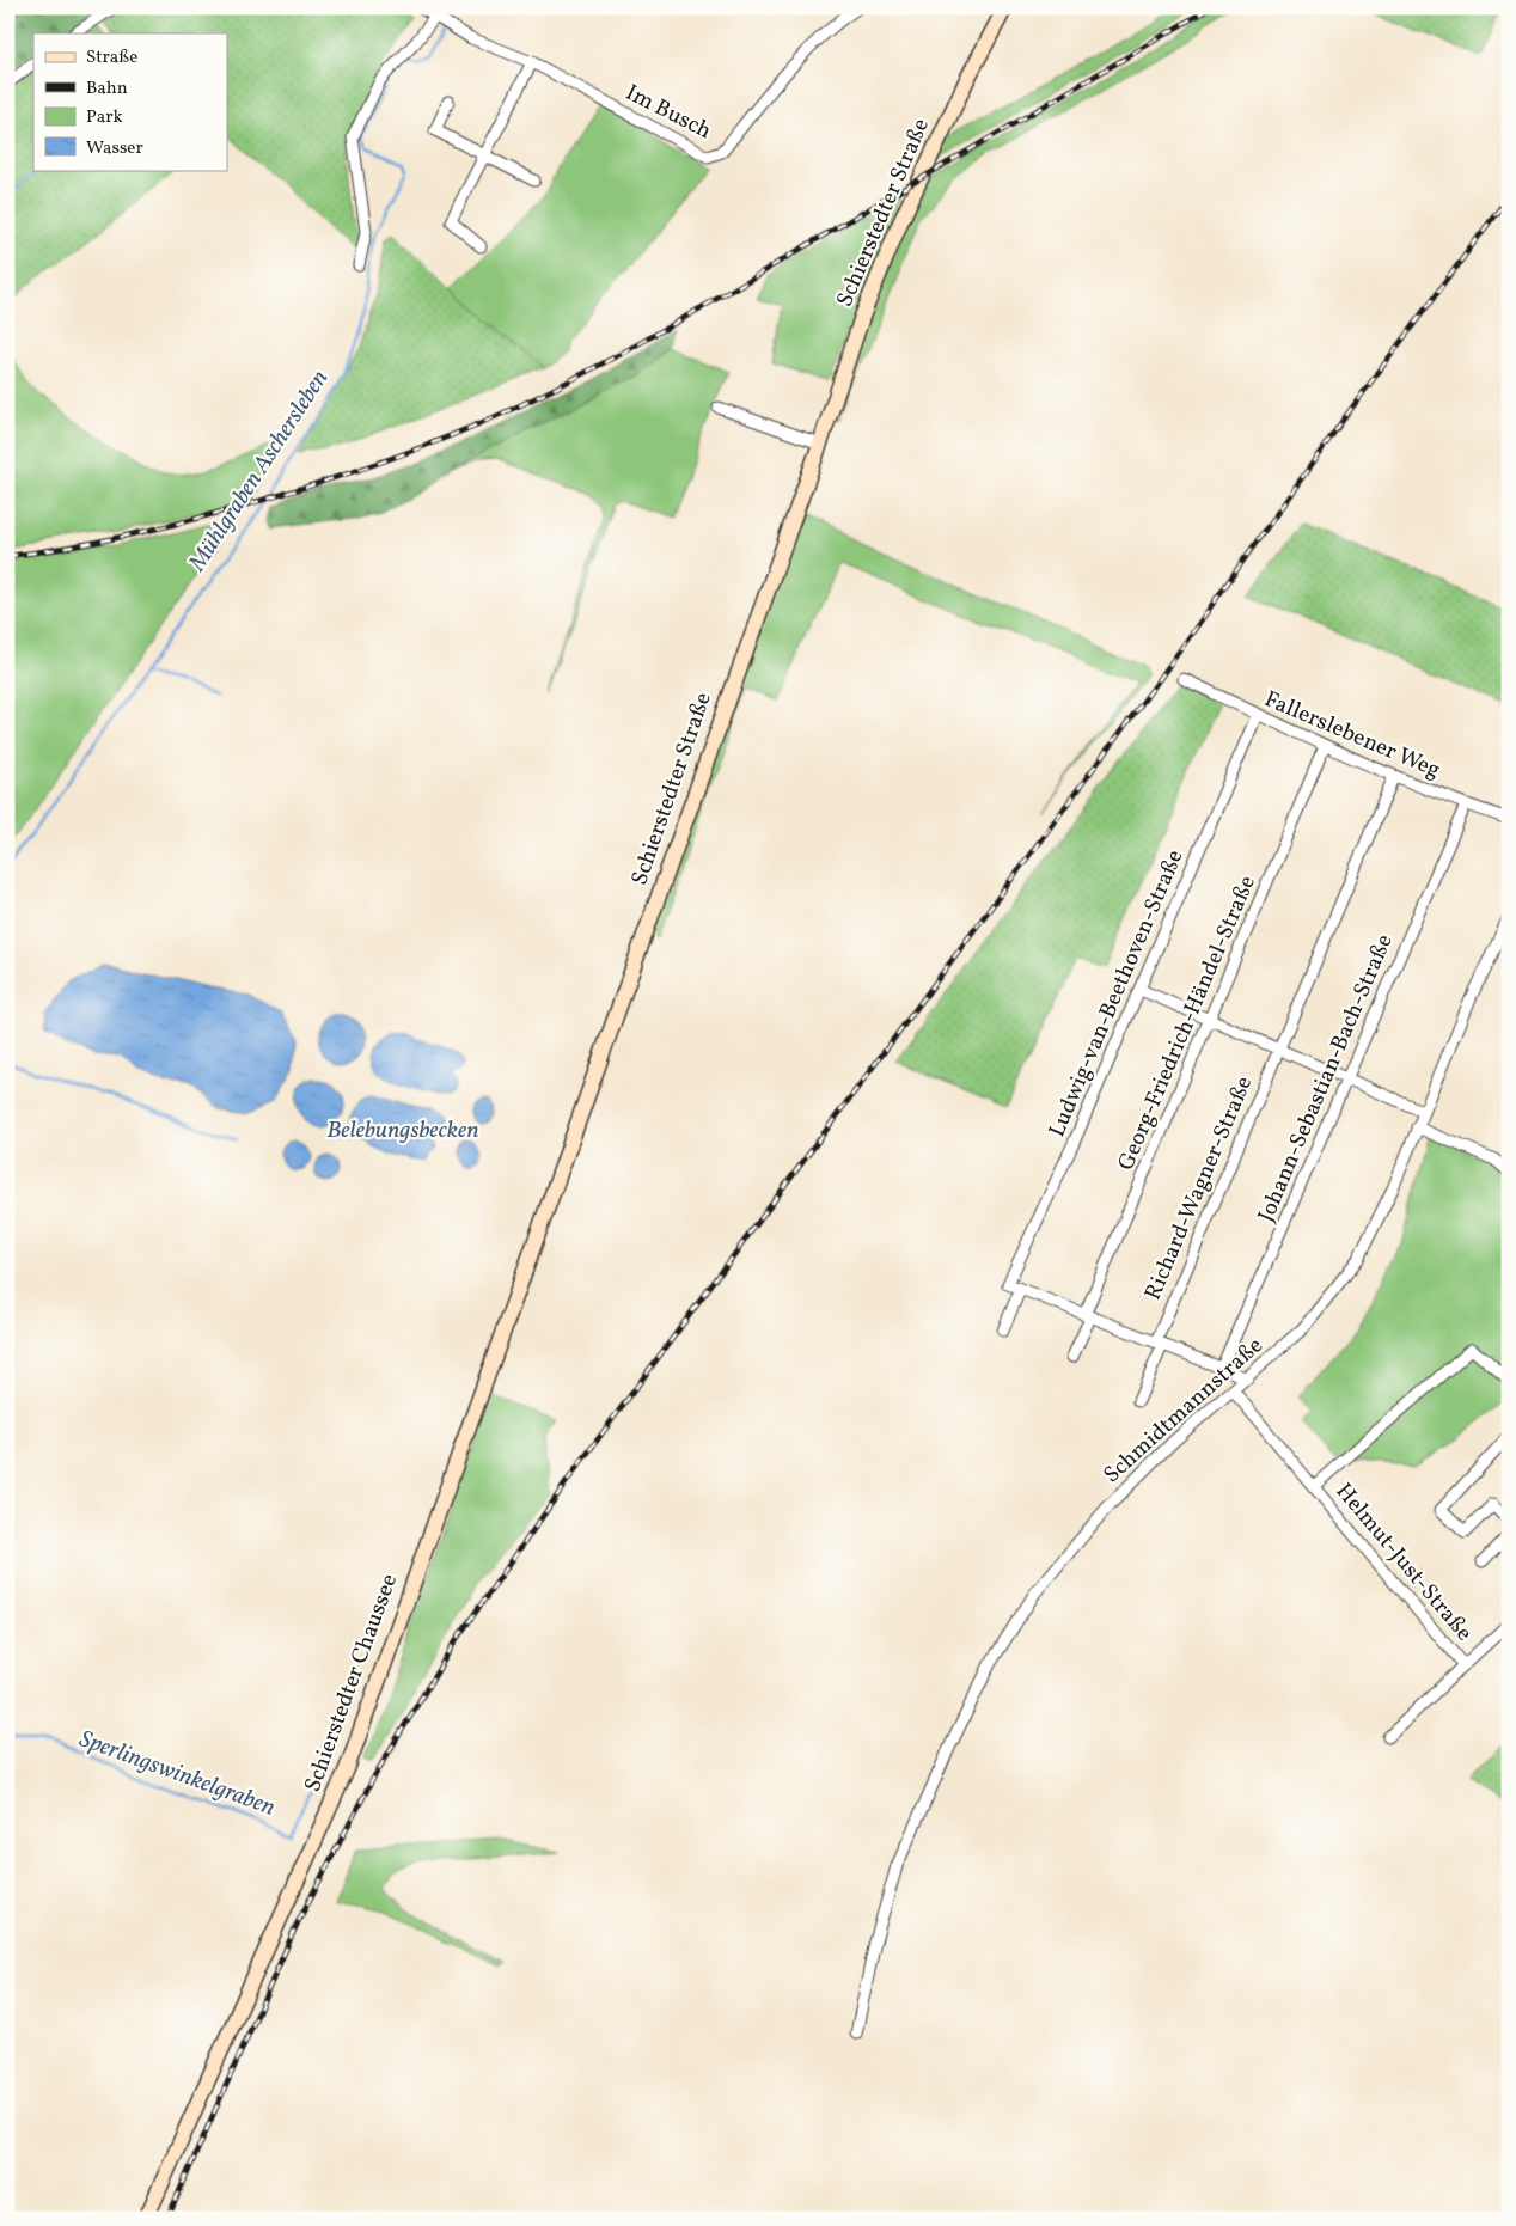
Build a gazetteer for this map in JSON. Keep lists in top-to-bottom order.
{
  "streets": {
    "street": [
      "Im Busch",
      "Schierstedter Straße",
      "Fallerslebener Weg",
      "Ludwig-van-Beethoven-Straße",
      "Georg-Friedrich-Händel-Straße",
      "Johann-Sebastian-Bach-Straße",
      "Richard-Wagner-Straße",
      "Schmidtmannstraße",
      "Helmut-Just-Straße",
      "Schierstedter Chaussee"
    ]
  },
  "crossings": [
    ["Schierstedter Straße", "Schierstedter Chaussee"],
    ["Fallerslebener Weg", "Ludwig-van-Beethoven-Straße"],
    ["Fallerslebener Weg", "Georg-Friedrich-Händel-Straße"],
    ["Fallerslebener Weg", "Johann-Sebastian-Bach-Straße"],
    ["Fallerslebener Weg", "Richard-Wagner-Straße"],
    ["Schmidtmannstraße", "Helmut-Just-Straße"]
  ],
  "water": ["Mühlgraben Aschersleben", "Belebungsbecken", "Sperlingswinkelgraben"],
  "legend": [
    "Straße",
    "Bahn",
    "Park",
    "Wasser"
  ]
}
